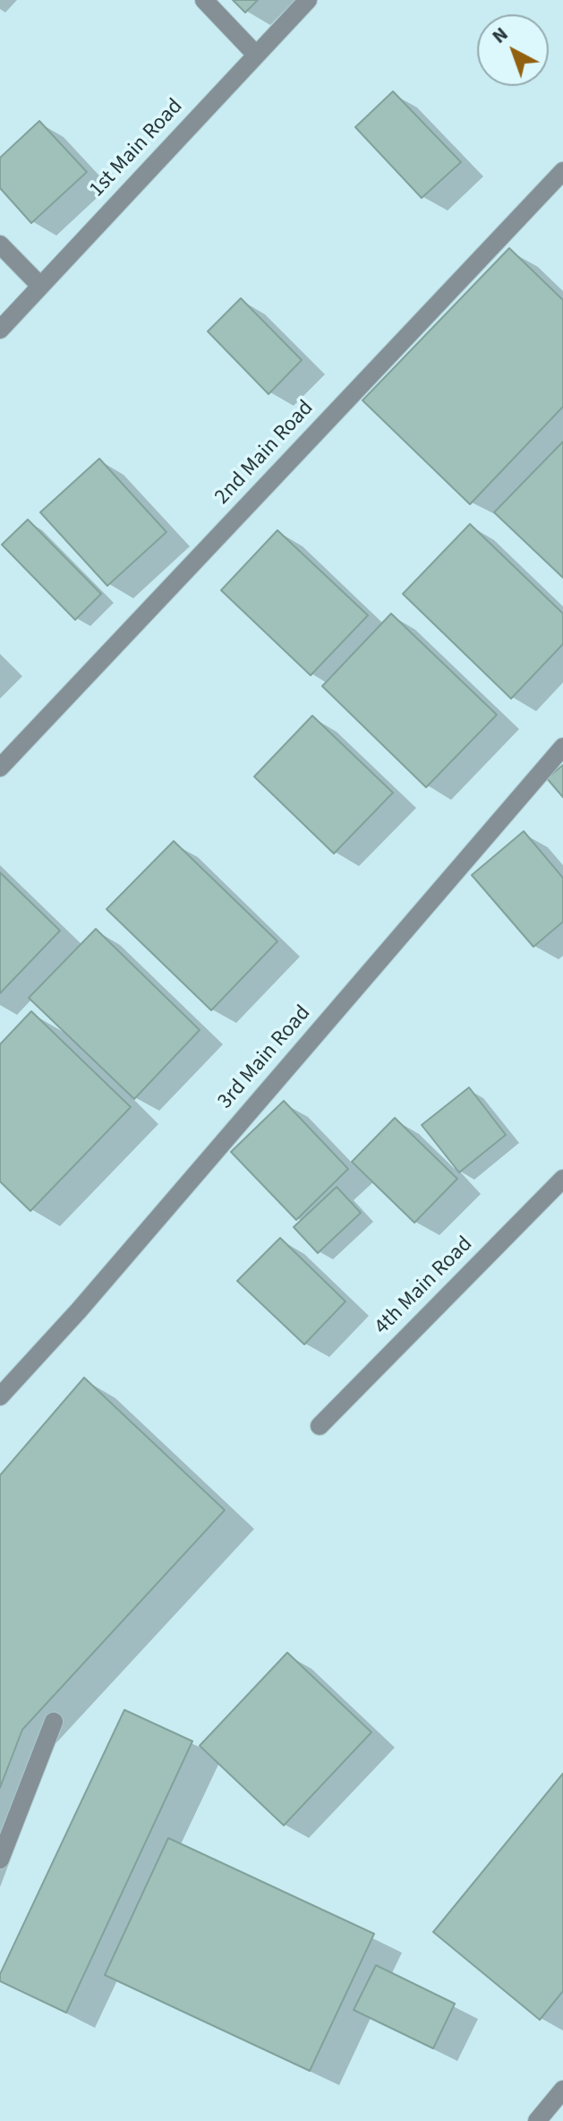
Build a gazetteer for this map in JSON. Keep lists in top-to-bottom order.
{
  "streets": {
    "street": [
      "1st Main Road",
      "2nd Main Road",
      "3rd Main Road",
      "4th Main Road"
    ]
  },
  "north": "top left"
}
